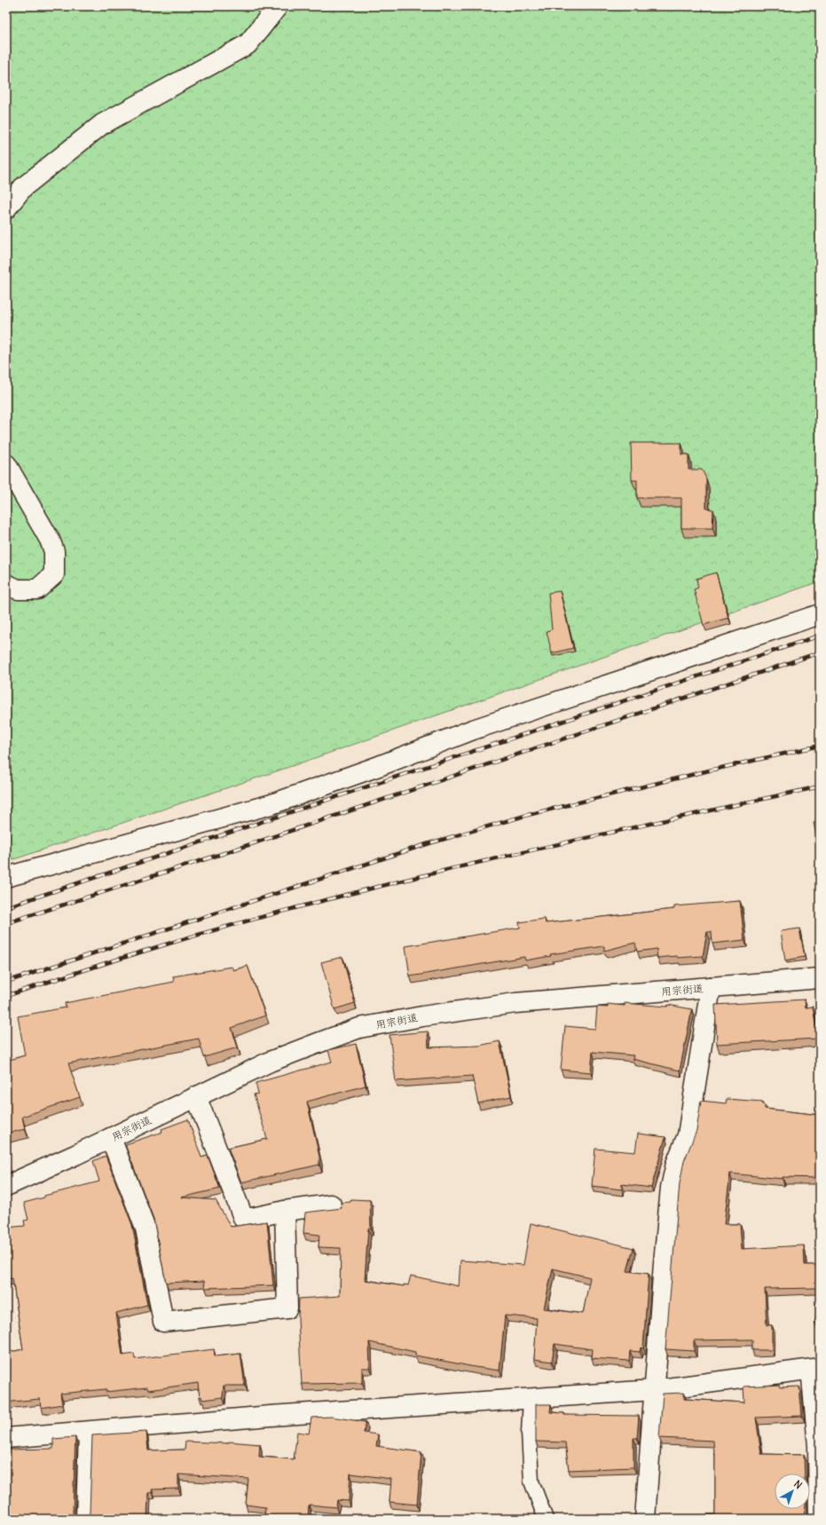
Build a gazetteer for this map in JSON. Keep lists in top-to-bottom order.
{
  "streets": {
    "street": ["用宗街道"]
  },
  "north": "top right"
}
